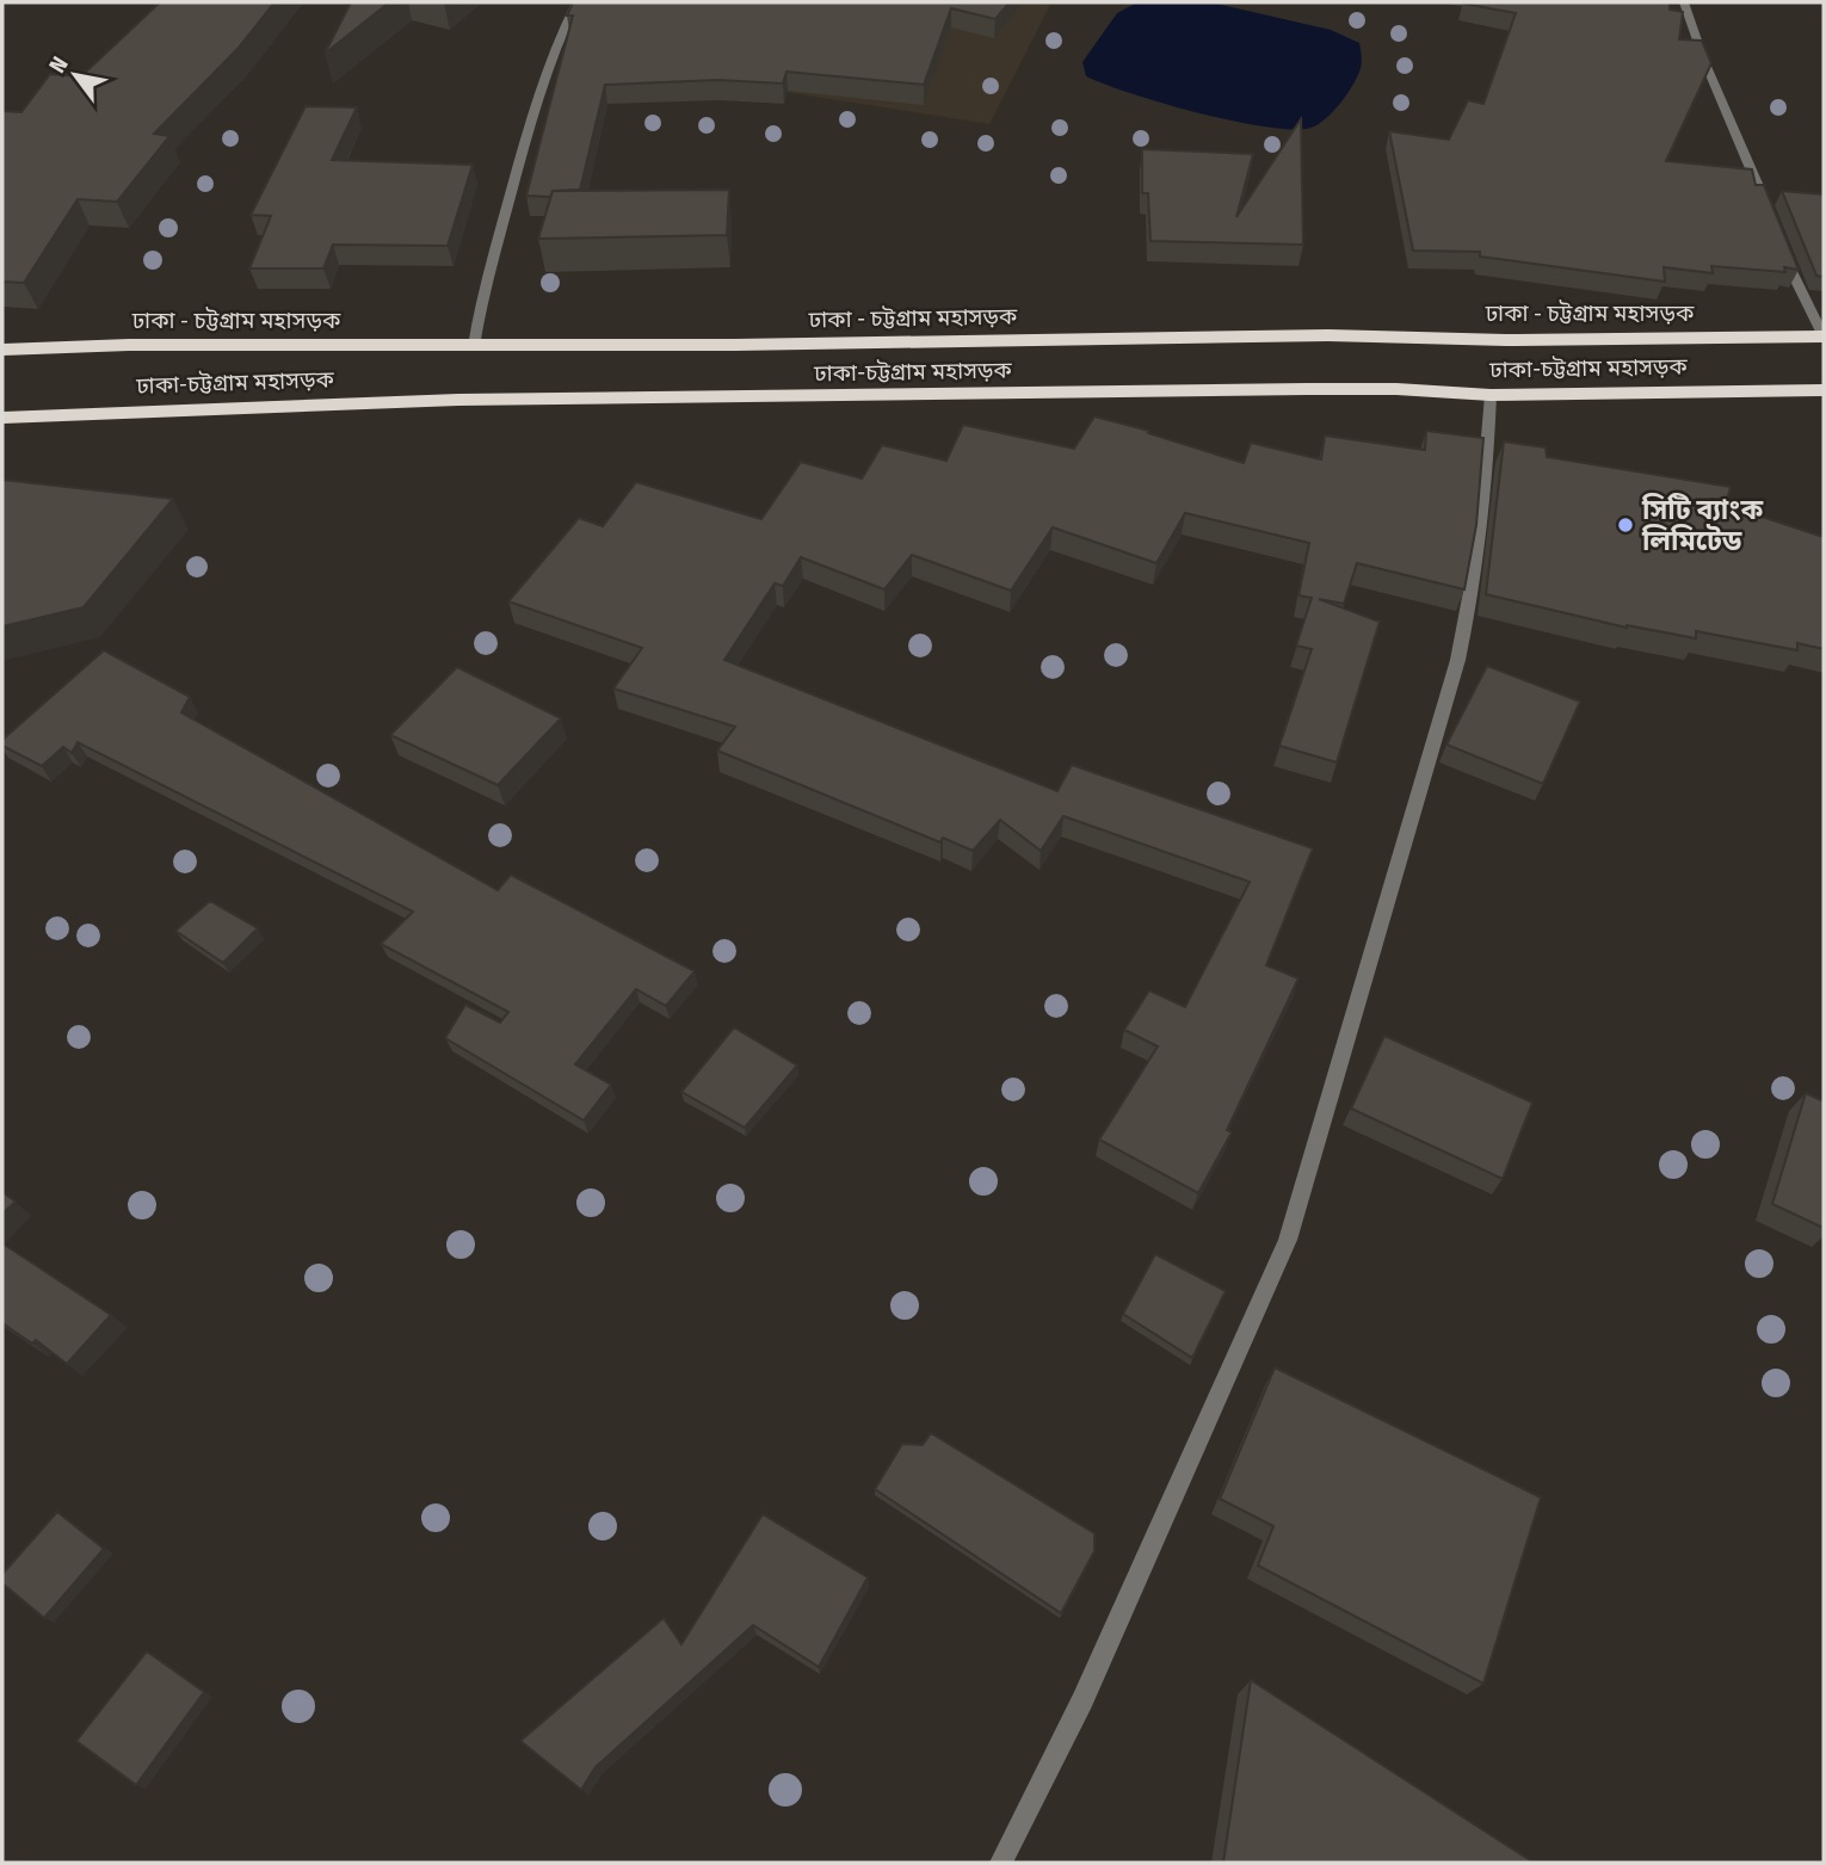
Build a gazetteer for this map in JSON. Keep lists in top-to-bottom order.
{
  "streets": {
    "highway": ["ঢাকা - চট্টগ্রাম মহাসড়ক", "ঢাকা-চট্টগ্রাম মহাসড়ক"]
  },
  "places": ["সিটি ব্যাংক লিমিটেড"],
  "north": "top left"
}
